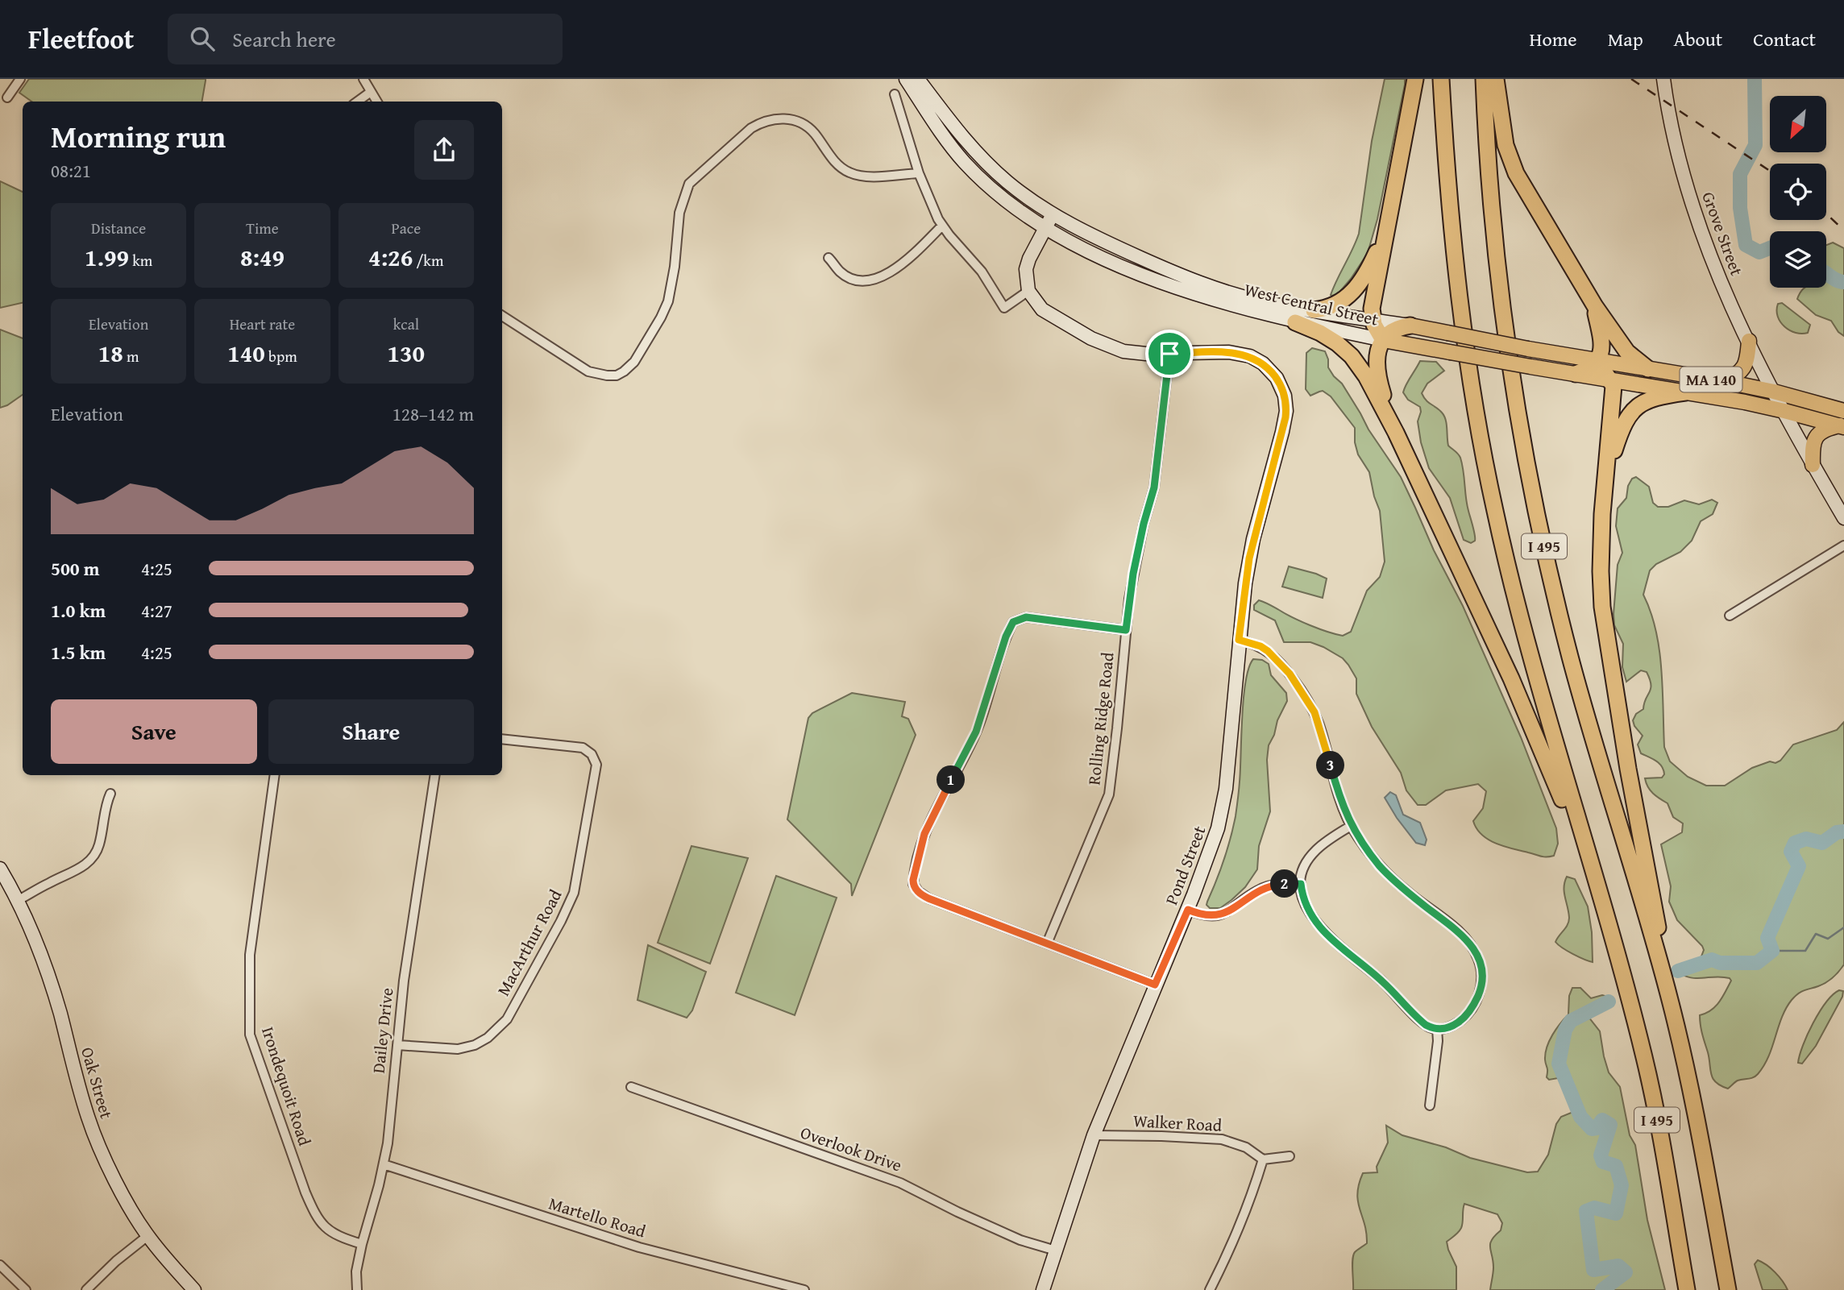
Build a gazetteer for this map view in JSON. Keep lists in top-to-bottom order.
{
  "streets": {
    "highway": ["I 495"],
    "main road": [
      "Grove Street",
      "West Central Street",
      "MA 140",
      "Pond Street",
      "Oak Street"
    ],
    "street": [
      "Rolling Ridge Road",
      "MacArthur Road",
      "Dailey Drive",
      "Irondequoit Road",
      "Walker Road",
      "Overlook Drive",
      "Martello Road"
    ]
  },
  "crossings": [
    ["Grove Street", "West Central Street"],
    ["Grove Street", "MA 140"],
    ["West Central Street", "MA 140"],
    ["Rolling Ridge Road", "Pond Street"],
    ["Pond Street", "Walker Road"],
    ["Pond Street", "Overlook Drive"],
    ["MacArthur Road", "Dailey Drive"],
    ["Dailey Drive", "Irondequoit Road"],
    ["Dailey Drive", "Martello Road"]
  ],
  "north": "bottom left",
  "page": {
    "header": "Fleetfoot",
    "search": "Search here",
    "nav": [
      "Home",
      "Map",
      "About",
      "Contact"
    ],
    "heading": ["Morning run", "08:21"],
    "stats": [
      ["Distance", "1.99 km"],
      ["Time", "8:49"],
      ["Pace", "4:26 /km"],
      ["Elevation", "18 m"],
      ["Heart rate", "140 bpm"],
      ["kcal", "130"]
    ],
    "chart": ["Elevation", "128–142 m"],
    "list": [
      {
        "name": "500 m",
        "note": "4:25"
      },
      {
        "name": "1.0 km",
        "note": "4:27"
      },
      {
        "name": "1.5 km",
        "note": "4:25"
      }
    ],
    "buttons": ["Save", "Share"],
    "pins": ["3", "1", "2"]
  }
}
